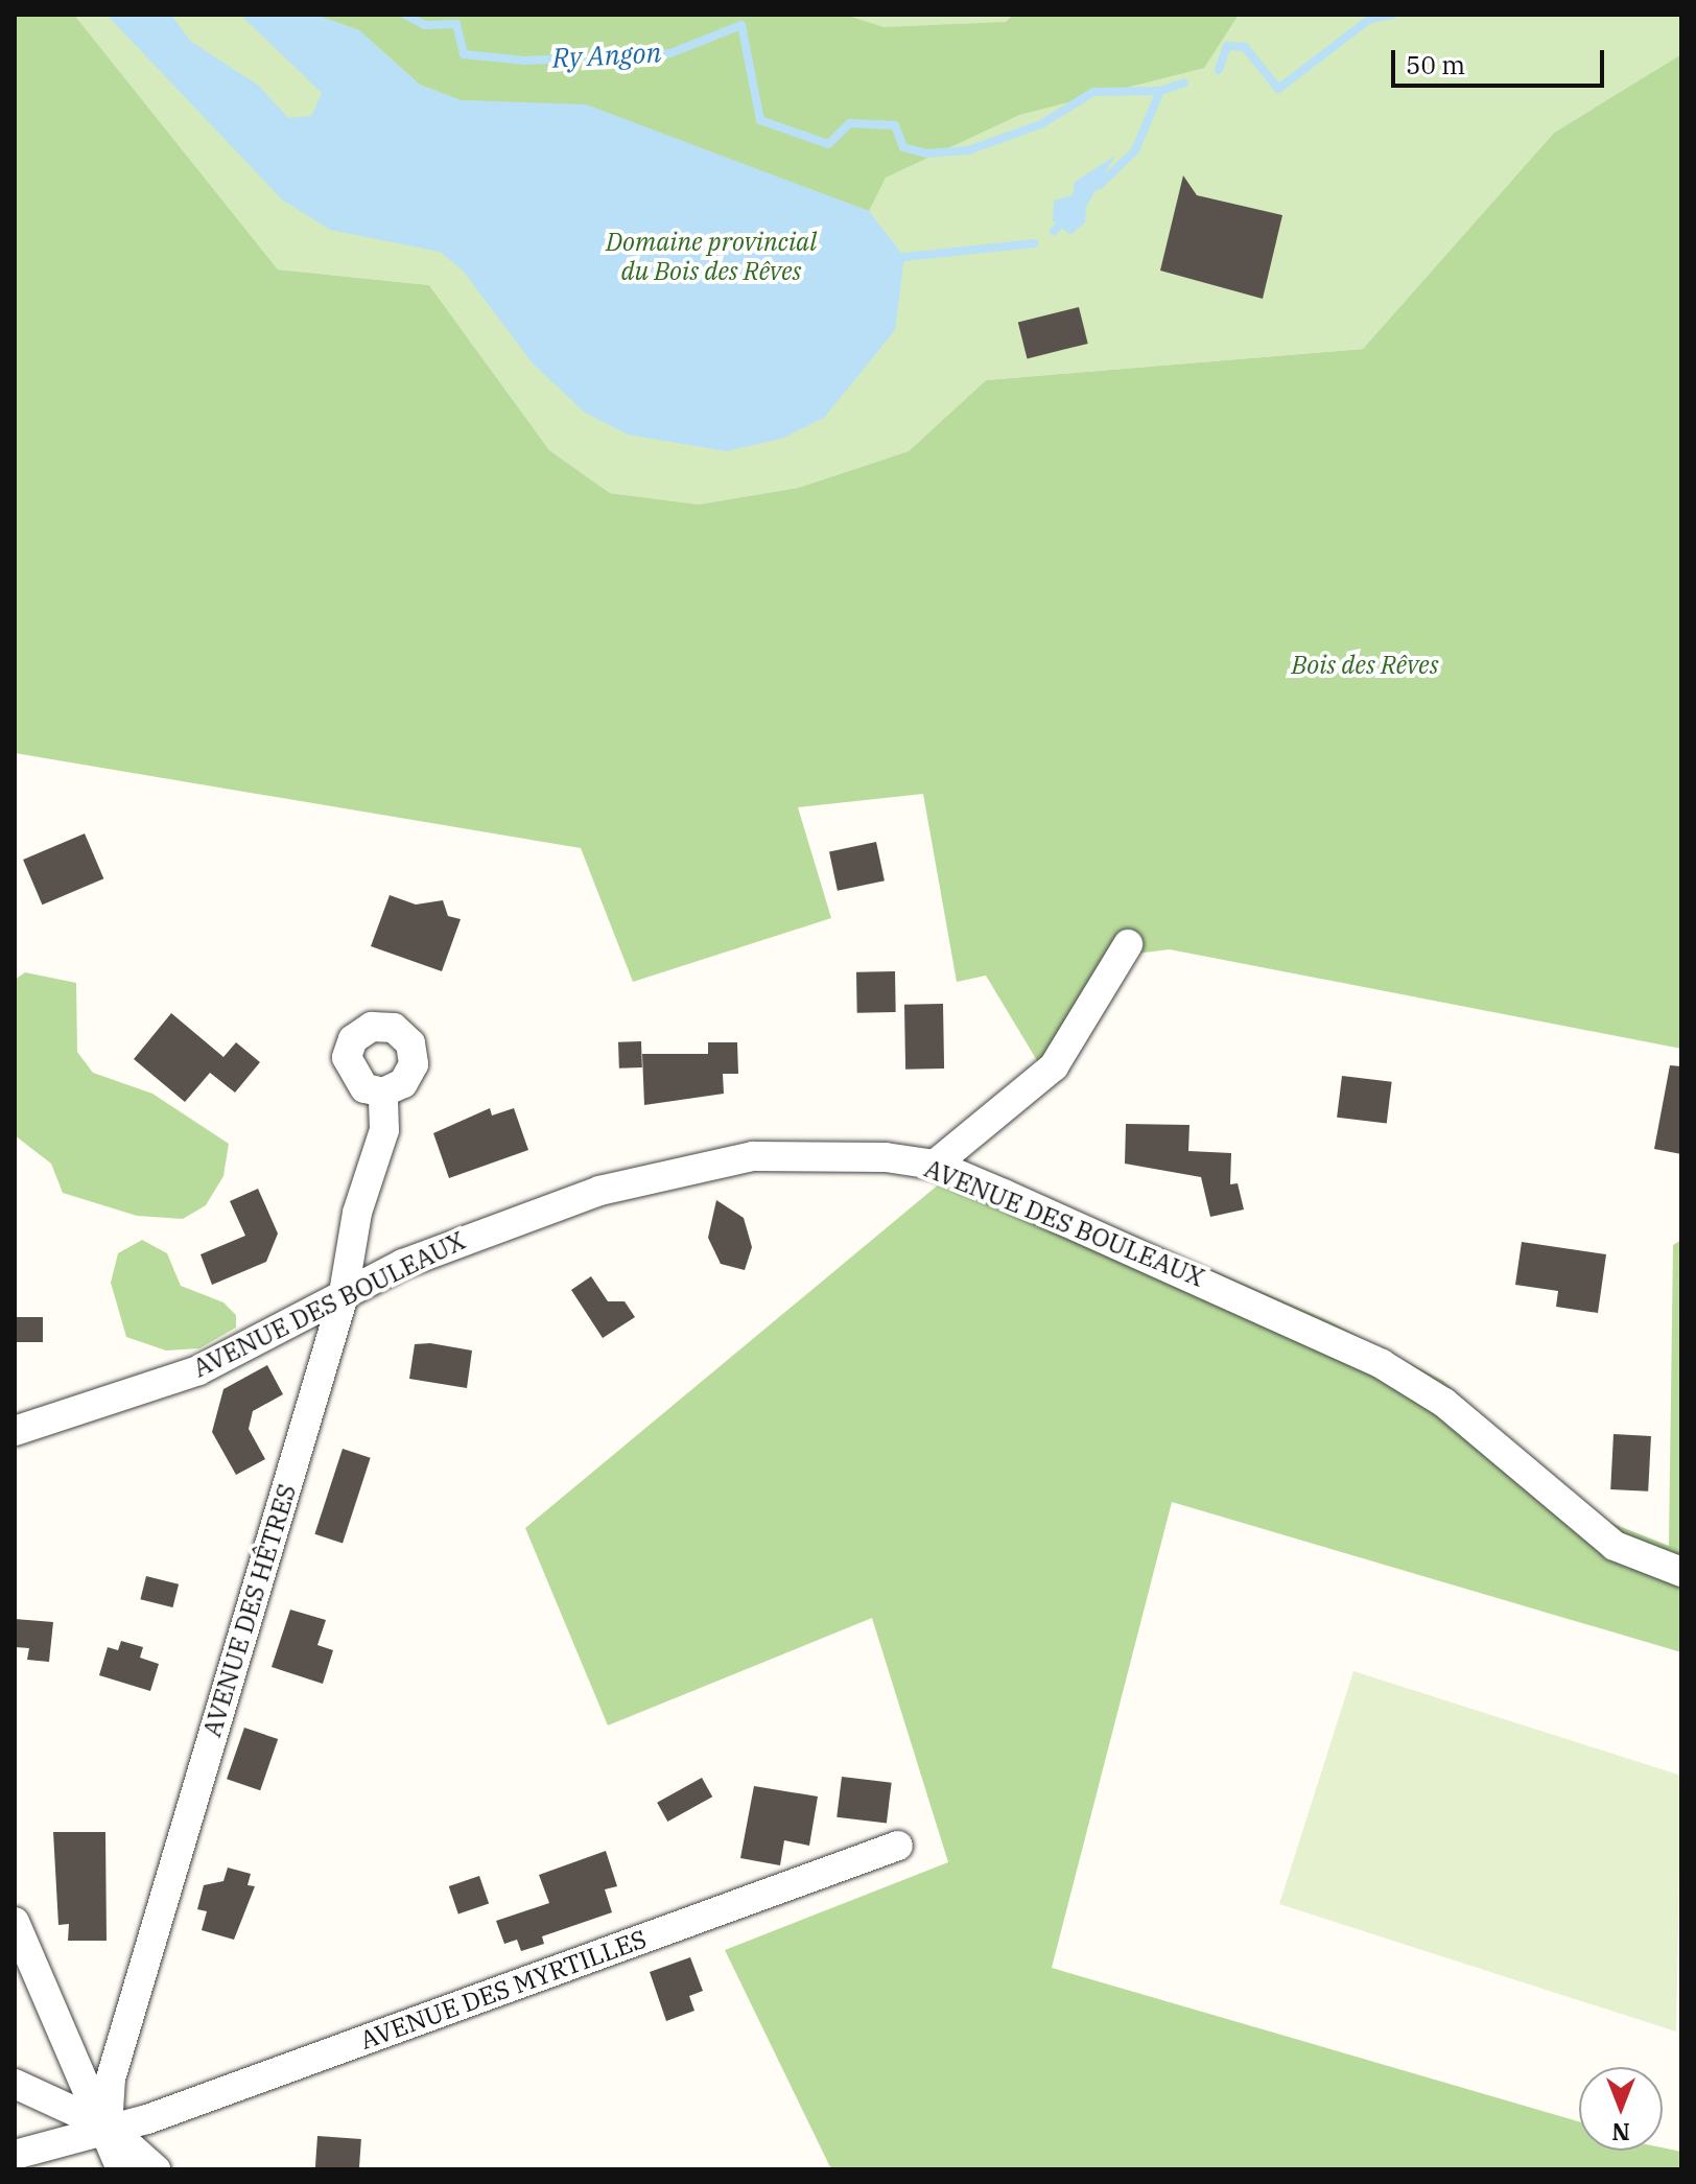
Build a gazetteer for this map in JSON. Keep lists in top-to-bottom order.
{
  "streets": {
    "street": ["AVENUE DES BOULEAUX", "AVENUE DES HÊTRES", "AVENUE DES MYRTILLES"]
  },
  "crossings": [
    ["AVENUE DES BOULEAUX", "AVENUE DES HÊTRES"],
    ["AVENUE DES HÊTRES", "AVENUE DES MYRTILLES"]
  ],
  "water": ["Ry Angon"],
  "parks": ["Domaine provincial du Bois des Rêves", "Bois des Rêves"],
  "scale_bar": "50 m",
  "north": "bottom"
}
